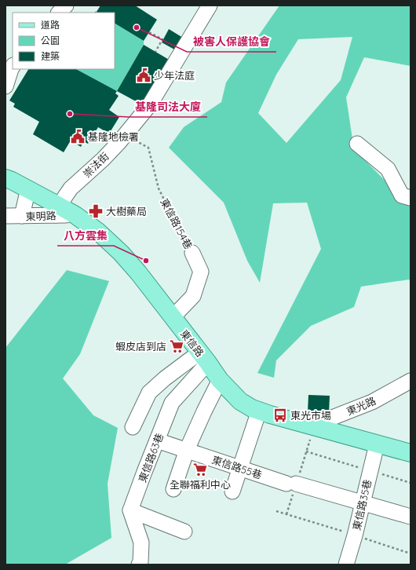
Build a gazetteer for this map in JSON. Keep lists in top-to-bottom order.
{
  "streets": {
    "main road": ["東信路"],
    "street": [
      "崇法街",
      "東明路",
      "東信路154巷",
      "東光路",
      "東信路63巷",
      "東信路55巷",
      "東信路35巷"
    ]
  },
  "crossings": [
    ["崇法街", "東明路"],
    ["崇法街", "東信路154巷"],
    ["崇法街", "東信路"],
    ["東明路", "東信路"],
    ["東信路154巷", "東信路"],
    ["東信路", "東光路"],
    ["東信路", "東信路63巷"],
    ["東信路", "東信路35巷"],
    ["東信路63巷", "東信路55巷"],
    ["東信路55巷", "東信路35巷"]
  ],
  "places": {
    "other": ["被害人保護協會", "基隆司法大廈", "八方雲集"],
    "public building": ["少年法庭", "基隆地檢署"],
    "pharmacy": ["大樹藥局"],
    "supermarket": ["蝦皮店到店", "全聯福利中心"],
    "bus stop": ["東光市場"]
  },
  "legend": ["道路", "公園", "建築"]
}
